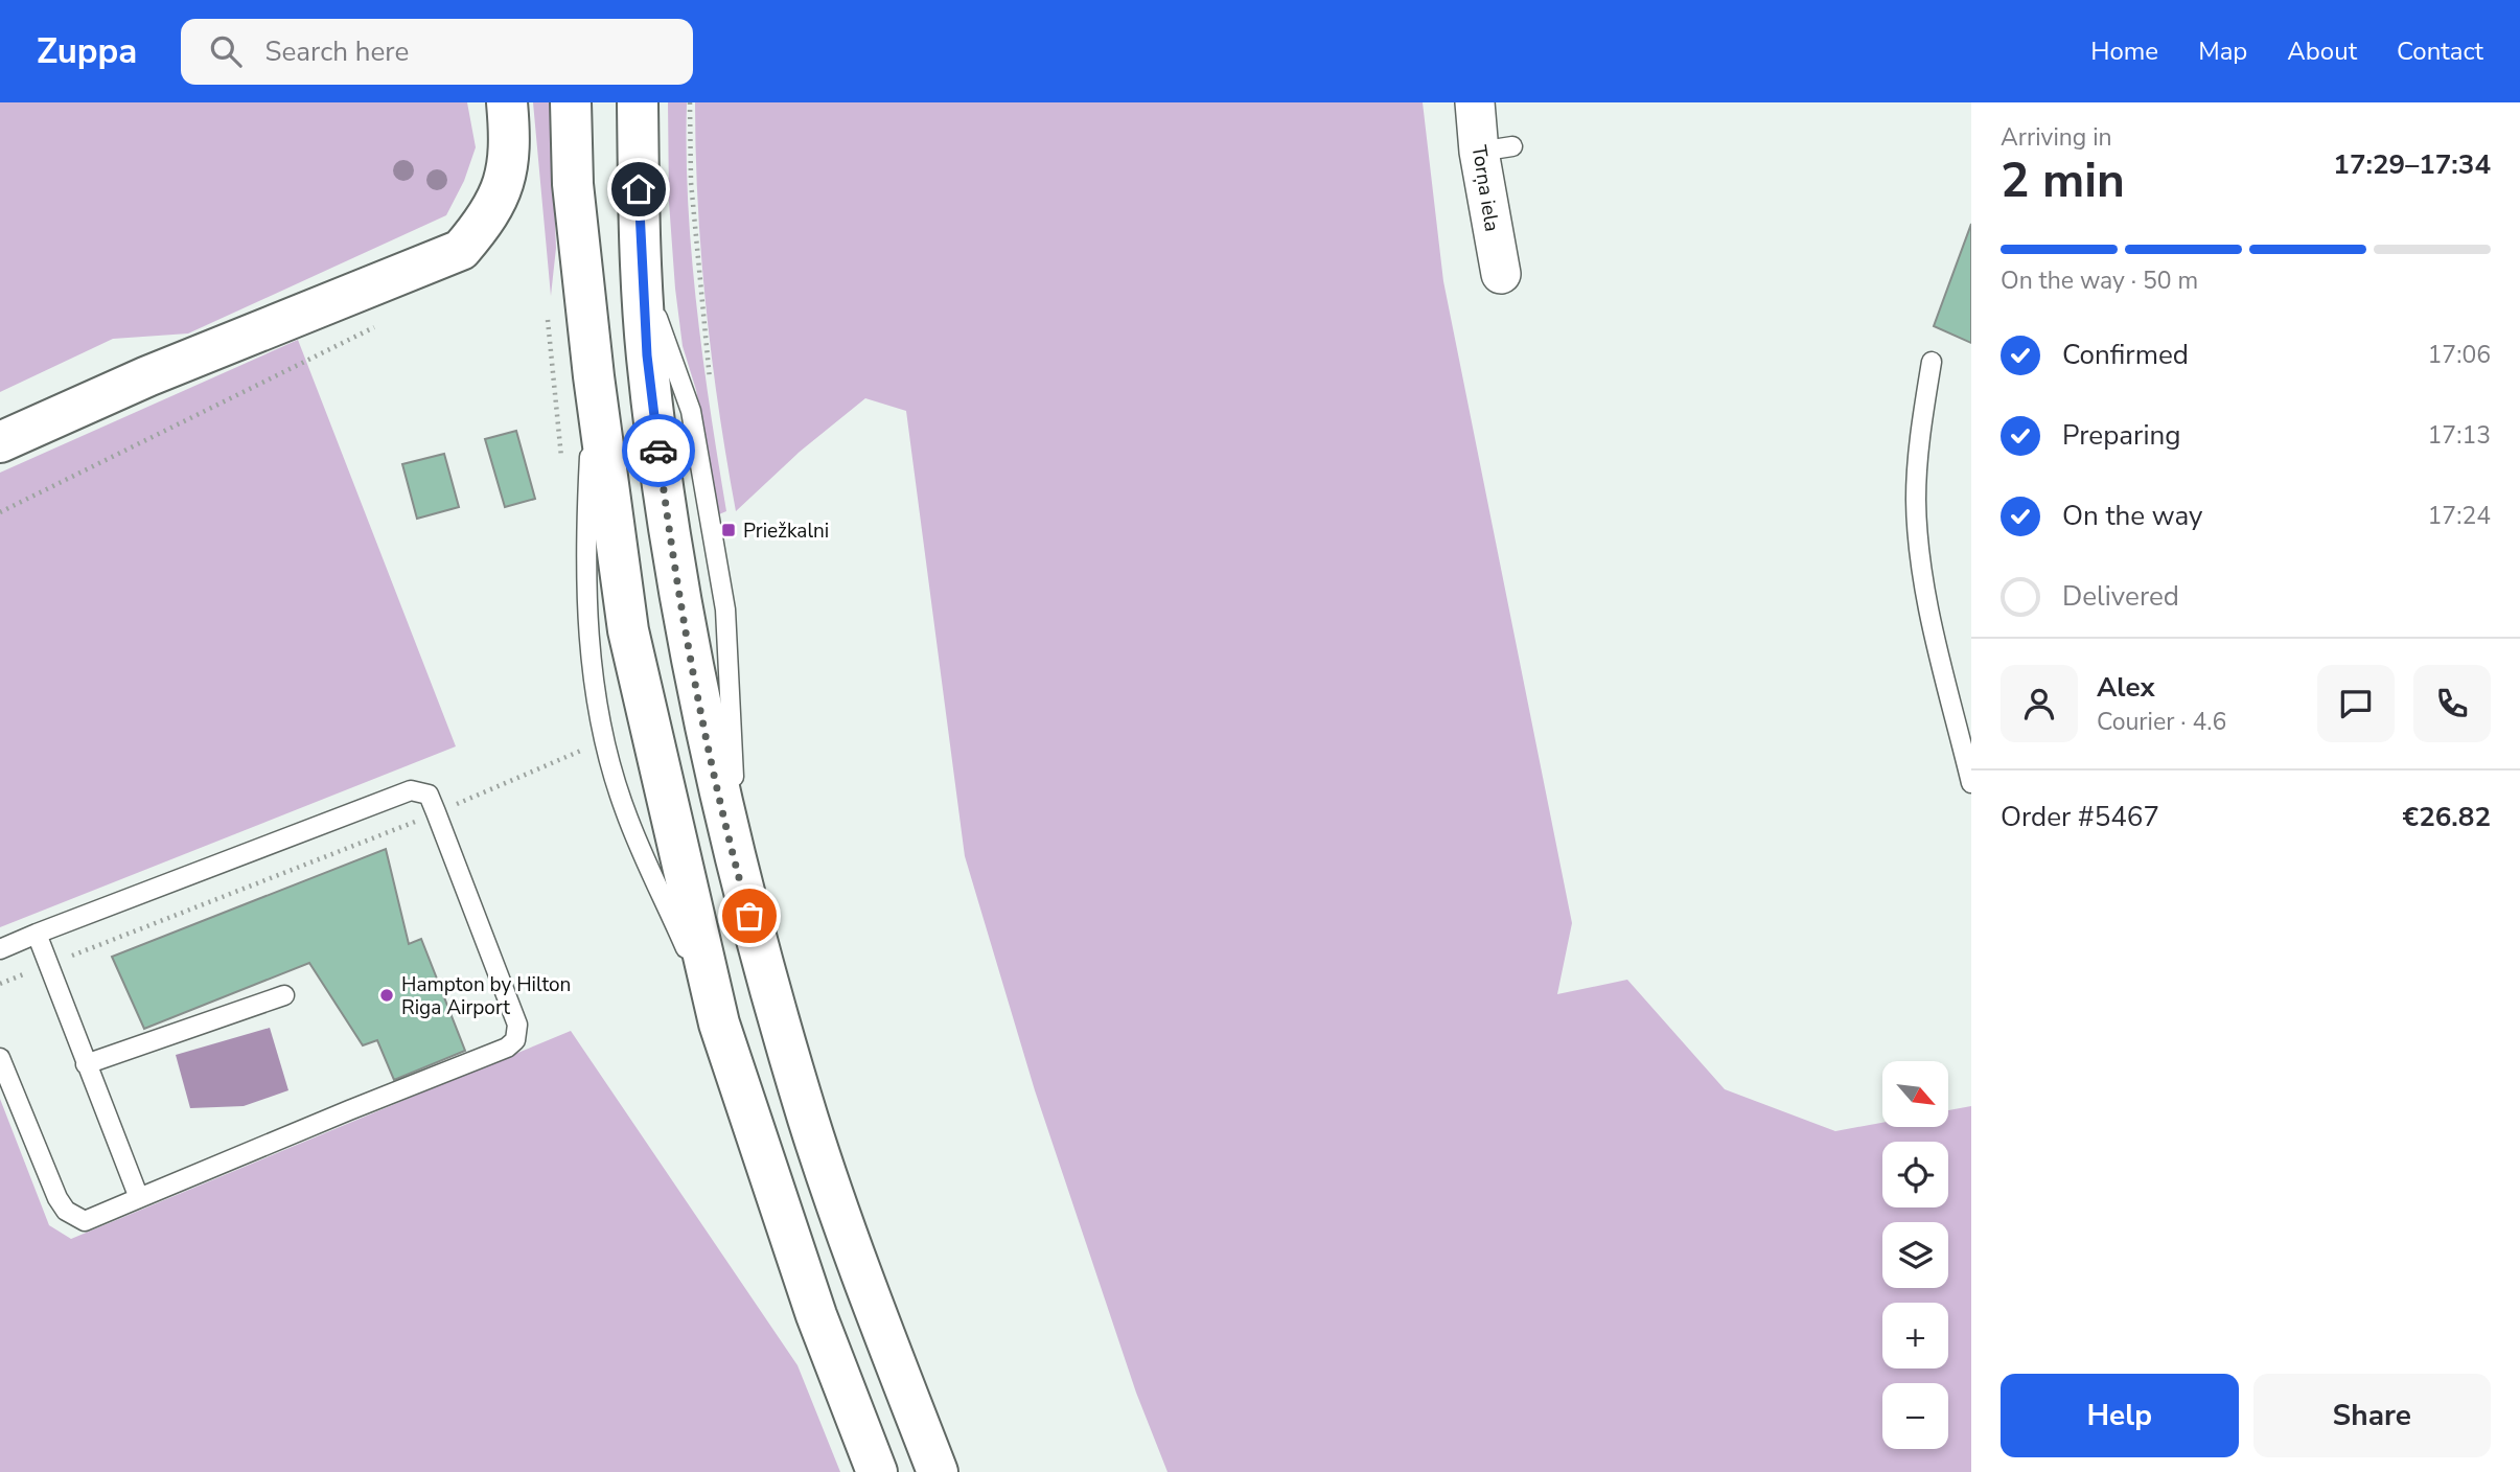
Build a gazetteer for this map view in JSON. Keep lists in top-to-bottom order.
{
  "streets": {
    "street": ["Torņa iela"]
  },
  "places": {
    "transit": ["Priežkalni"],
    "other": ["Hampton by Hilton Riga Airport"]
  },
  "north": "bottom right",
  "page": {
    "header": "Zuppa",
    "search": "Search here",
    "nav": [
      "Home",
      "Map",
      "About",
      "Contact"
    ],
    "heading": ["2 min", "Arriving in", "17:29–17:34"],
    "panel": [
      "Alex",
      "Courier · 4.6",
      "Order #5467",
      "€26.82"
    ],
    "bar": "On the way · 50 m",
    "list": [
      ["Confirmed", "17:06"],
      ["Preparing", "17:13"],
      ["On the way", "17:24"],
      "Delivered"
    ],
    "map_buttons": ["+", "−"],
    "buttons": ["Help", "Share"]
  }
}
